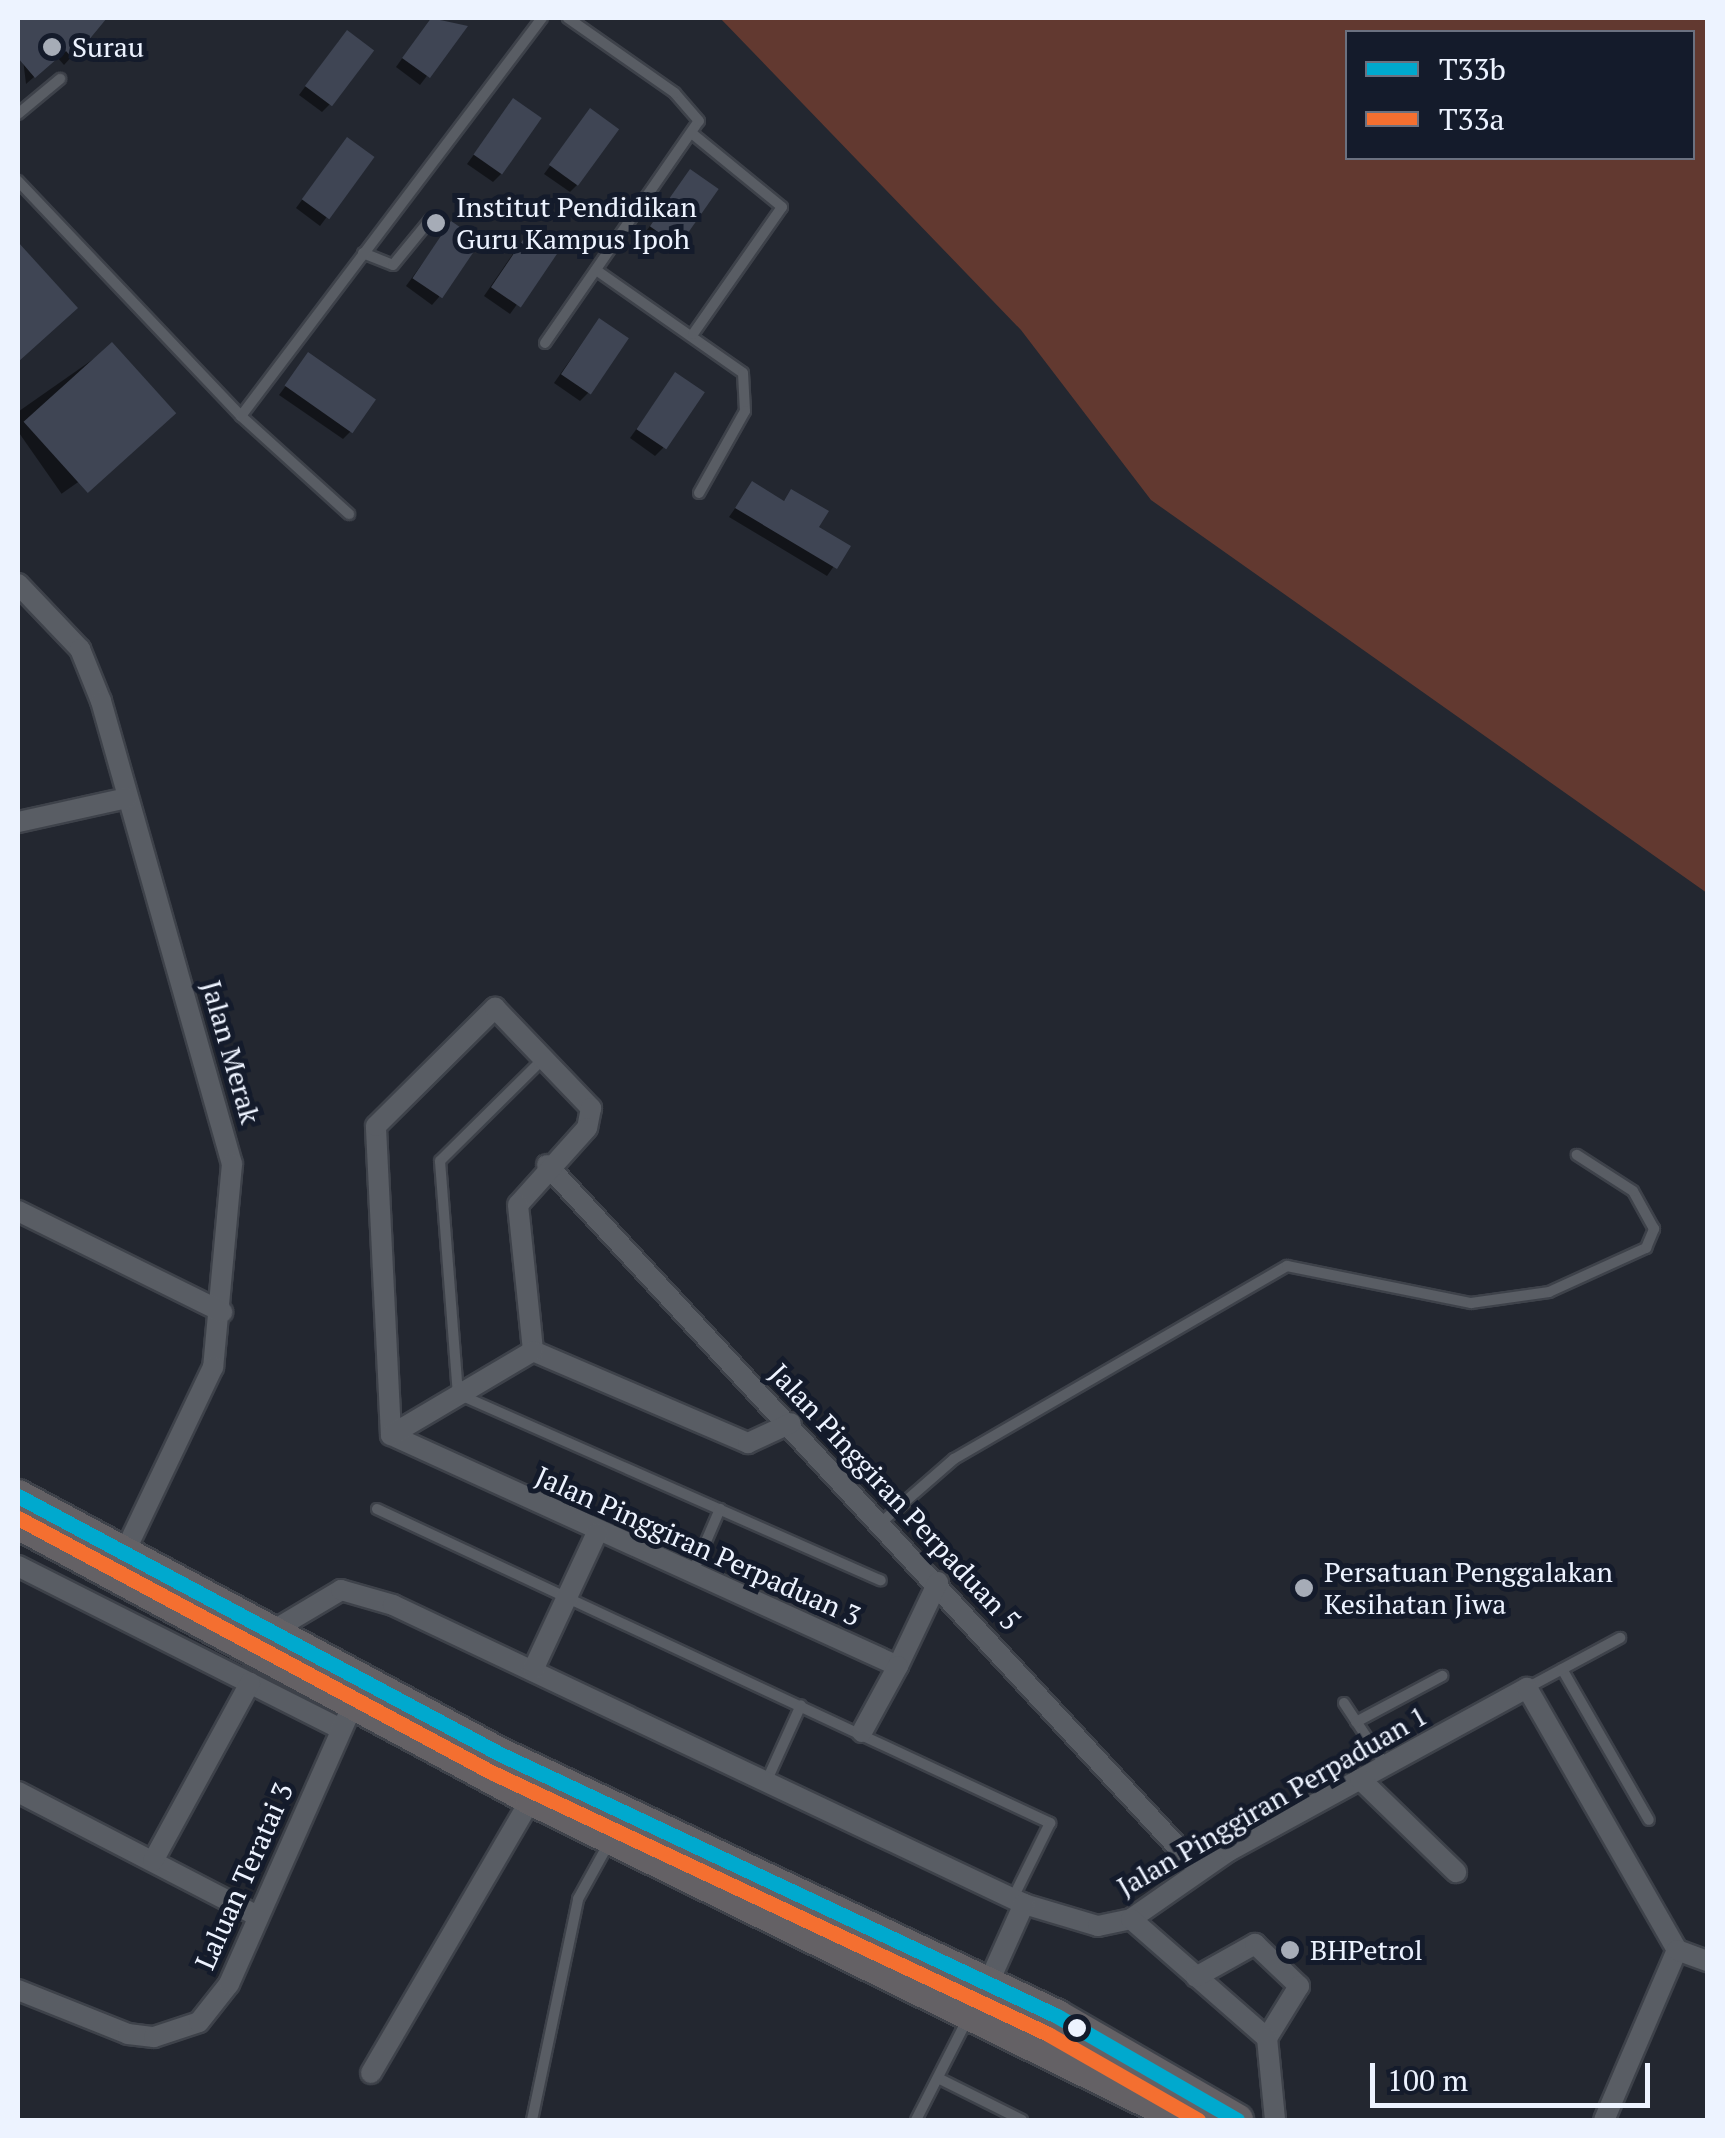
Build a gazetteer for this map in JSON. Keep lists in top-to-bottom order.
{
  "streets": {
    "street": [
      "Jalan Merak",
      "Jalan Pinggiran Perpaduan 5",
      "Jalan Pinggiran Perpaduan 3",
      "Jalan Pinggiran Perpaduan 1",
      "Laluan Teratai 3"
    ]
  },
  "crossings": [
    ["Jalan Pinggiran Perpaduan 5", "Jalan Pinggiran Perpaduan 1"]
  ],
  "places": [
    "Surau",
    "Institut Pendidikan Guru Kampus Ipoh",
    "Persatuan Penggalakan Kesihatan Jiwa",
    "BHPetrol"
  ],
  "lines": ["transit line T33b", "transit line T33a"],
  "legend": ["T33b", "T33a"],
  "scale_bar": "100 m"
}
